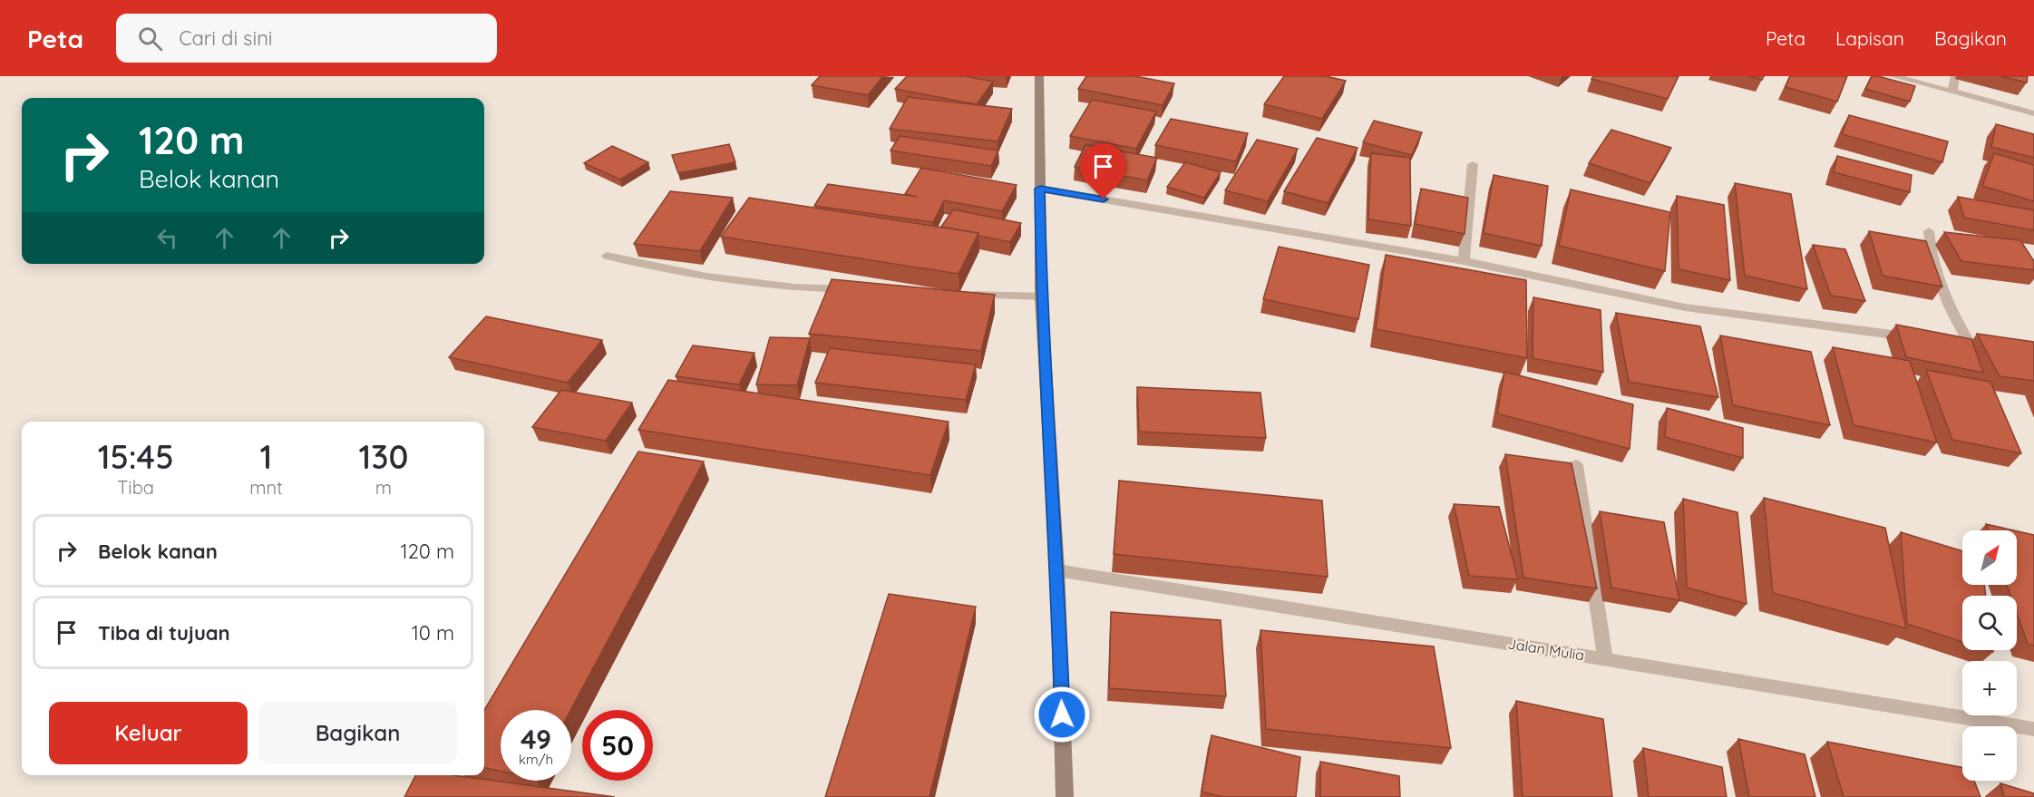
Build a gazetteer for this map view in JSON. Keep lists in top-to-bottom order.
{
  "streets": {
    "street": ["Jalan Mulia"]
  },
  "north": "top right",
  "page": {
    "header": "Peta",
    "search": "Cari di sini",
    "nav": ["Peta", "Lapisan", "Bagikan"],
    "turn": ["120 m", "Belok kanan"],
    "eta": [
      "15:45",
      "Tiba",
      "1",
      "mnt",
      "130",
      "m"
    ],
    "list": [
      {
        "name": "Belok kanan",
        "value": "120 m"
      },
      {
        "name": "Tiba di tujuan",
        "value": "10 m"
      }
    ],
    "map_buttons": ["+", "−"],
    "buttons": ["Keluar", "Bagikan"],
    "speed": "49 km/h",
    "limit": "50"
  }
}
